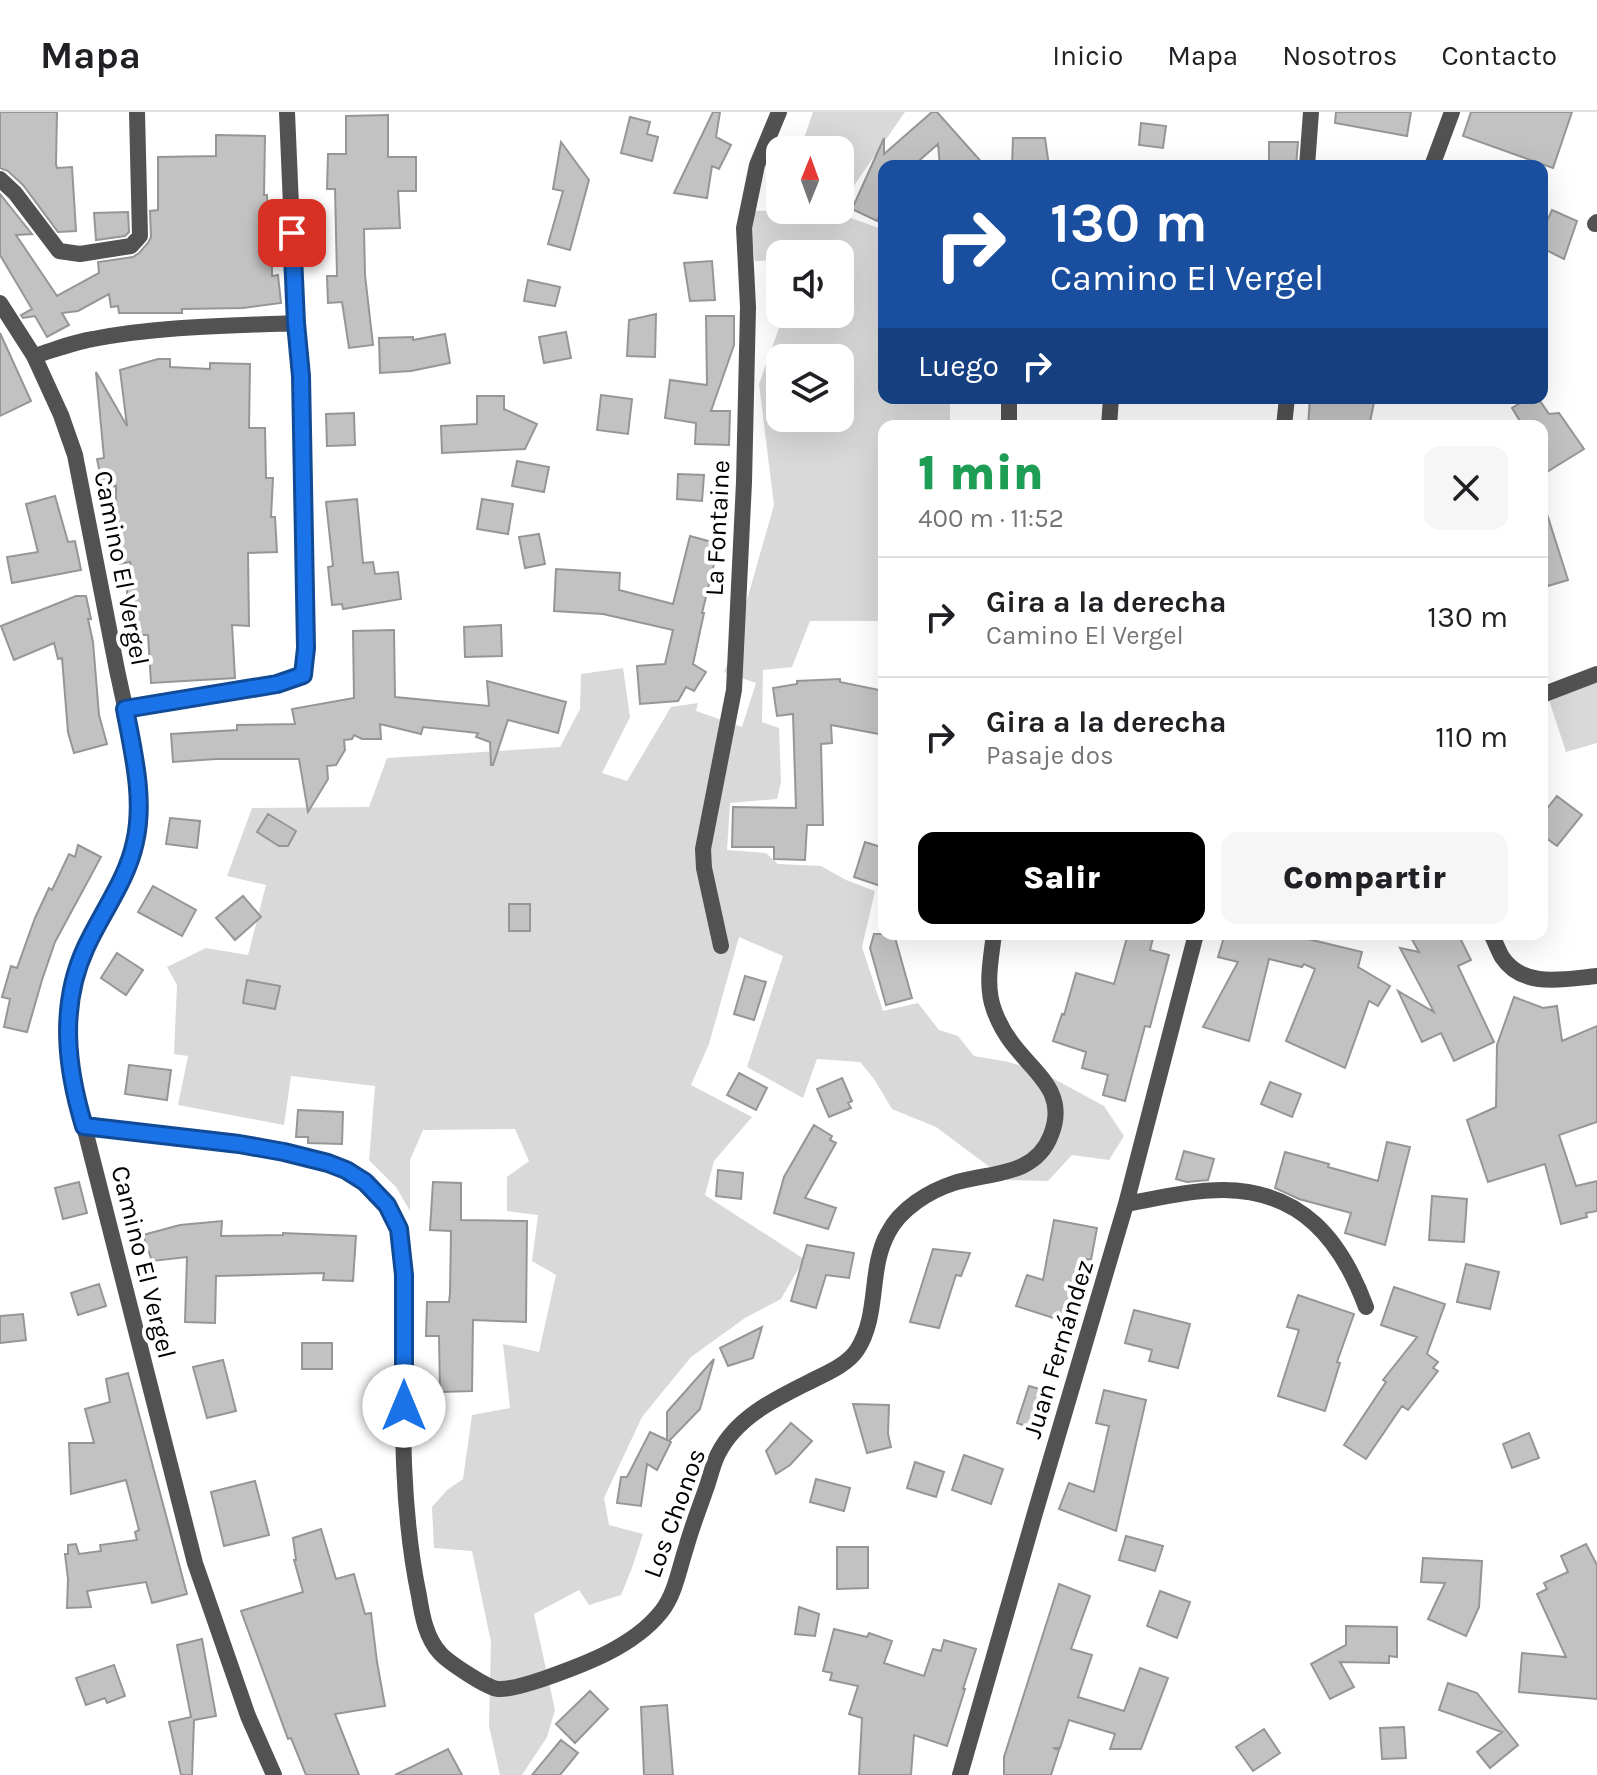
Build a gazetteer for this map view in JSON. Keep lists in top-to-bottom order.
{
  "streets": {
    "street": [
      "La Fontaine",
      "Camino El Vergel",
      "Juan Fernández",
      "Los Chonos"
    ]
  },
  "crossings": [
    ["Camino El Vergel", "Los Chonos"]
  ],
  "north": "top",
  "page": {
    "header": "Mapa",
    "nav": [
      "Inicio",
      "Mapa",
      "Nosotros",
      "Contacto"
    ],
    "turn": ["130 m", "Camino El Vergel"],
    "then": "Luego",
    "heading": ["1 min", "400 m · 11:52"],
    "list": [
      {
        "name": "Gira a la derecha",
        "note": "Camino El Vergel",
        "value": "130 m"
      },
      {
        "name": "Gira a la derecha",
        "note": "Pasaje dos",
        "value": "110 m"
      }
    ],
    "buttons": ["Salir", "Compartir"]
  }
}
